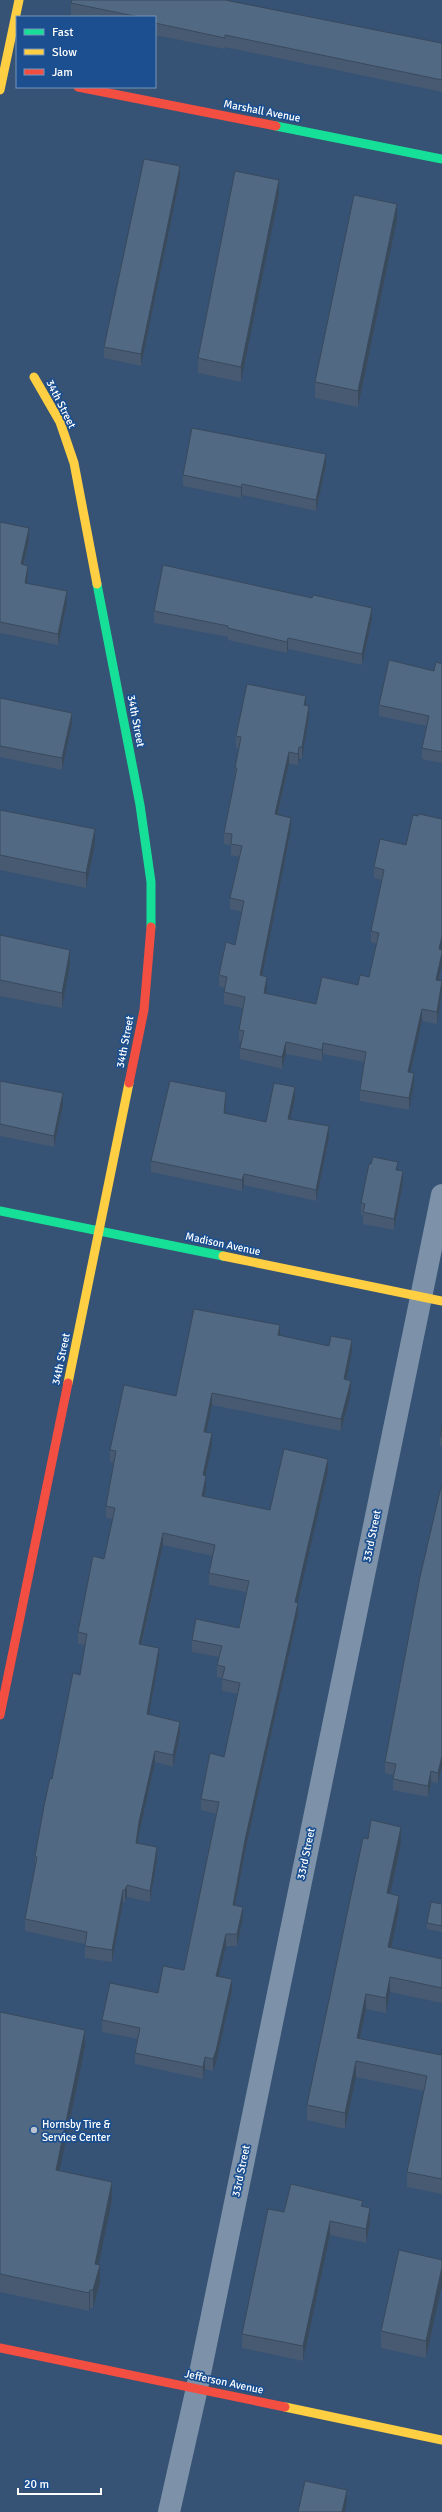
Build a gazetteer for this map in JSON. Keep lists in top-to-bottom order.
{
  "streets": {
    "street": [
      "Marshall Avenue",
      "34th Street",
      "Madison Avenue",
      "33rd Street",
      "Jefferson Avenue"
    ]
  },
  "crossings": [
    ["34th Street", "Madison Avenue"],
    ["Madison Avenue", "33rd Street"],
    ["33rd Street", "Jefferson Avenue"]
  ],
  "places": ["Hornsby Tire & Service Center"],
  "legend": ["Fast", "Slow", "Jam"],
  "scale_bar": "20 m"
}
